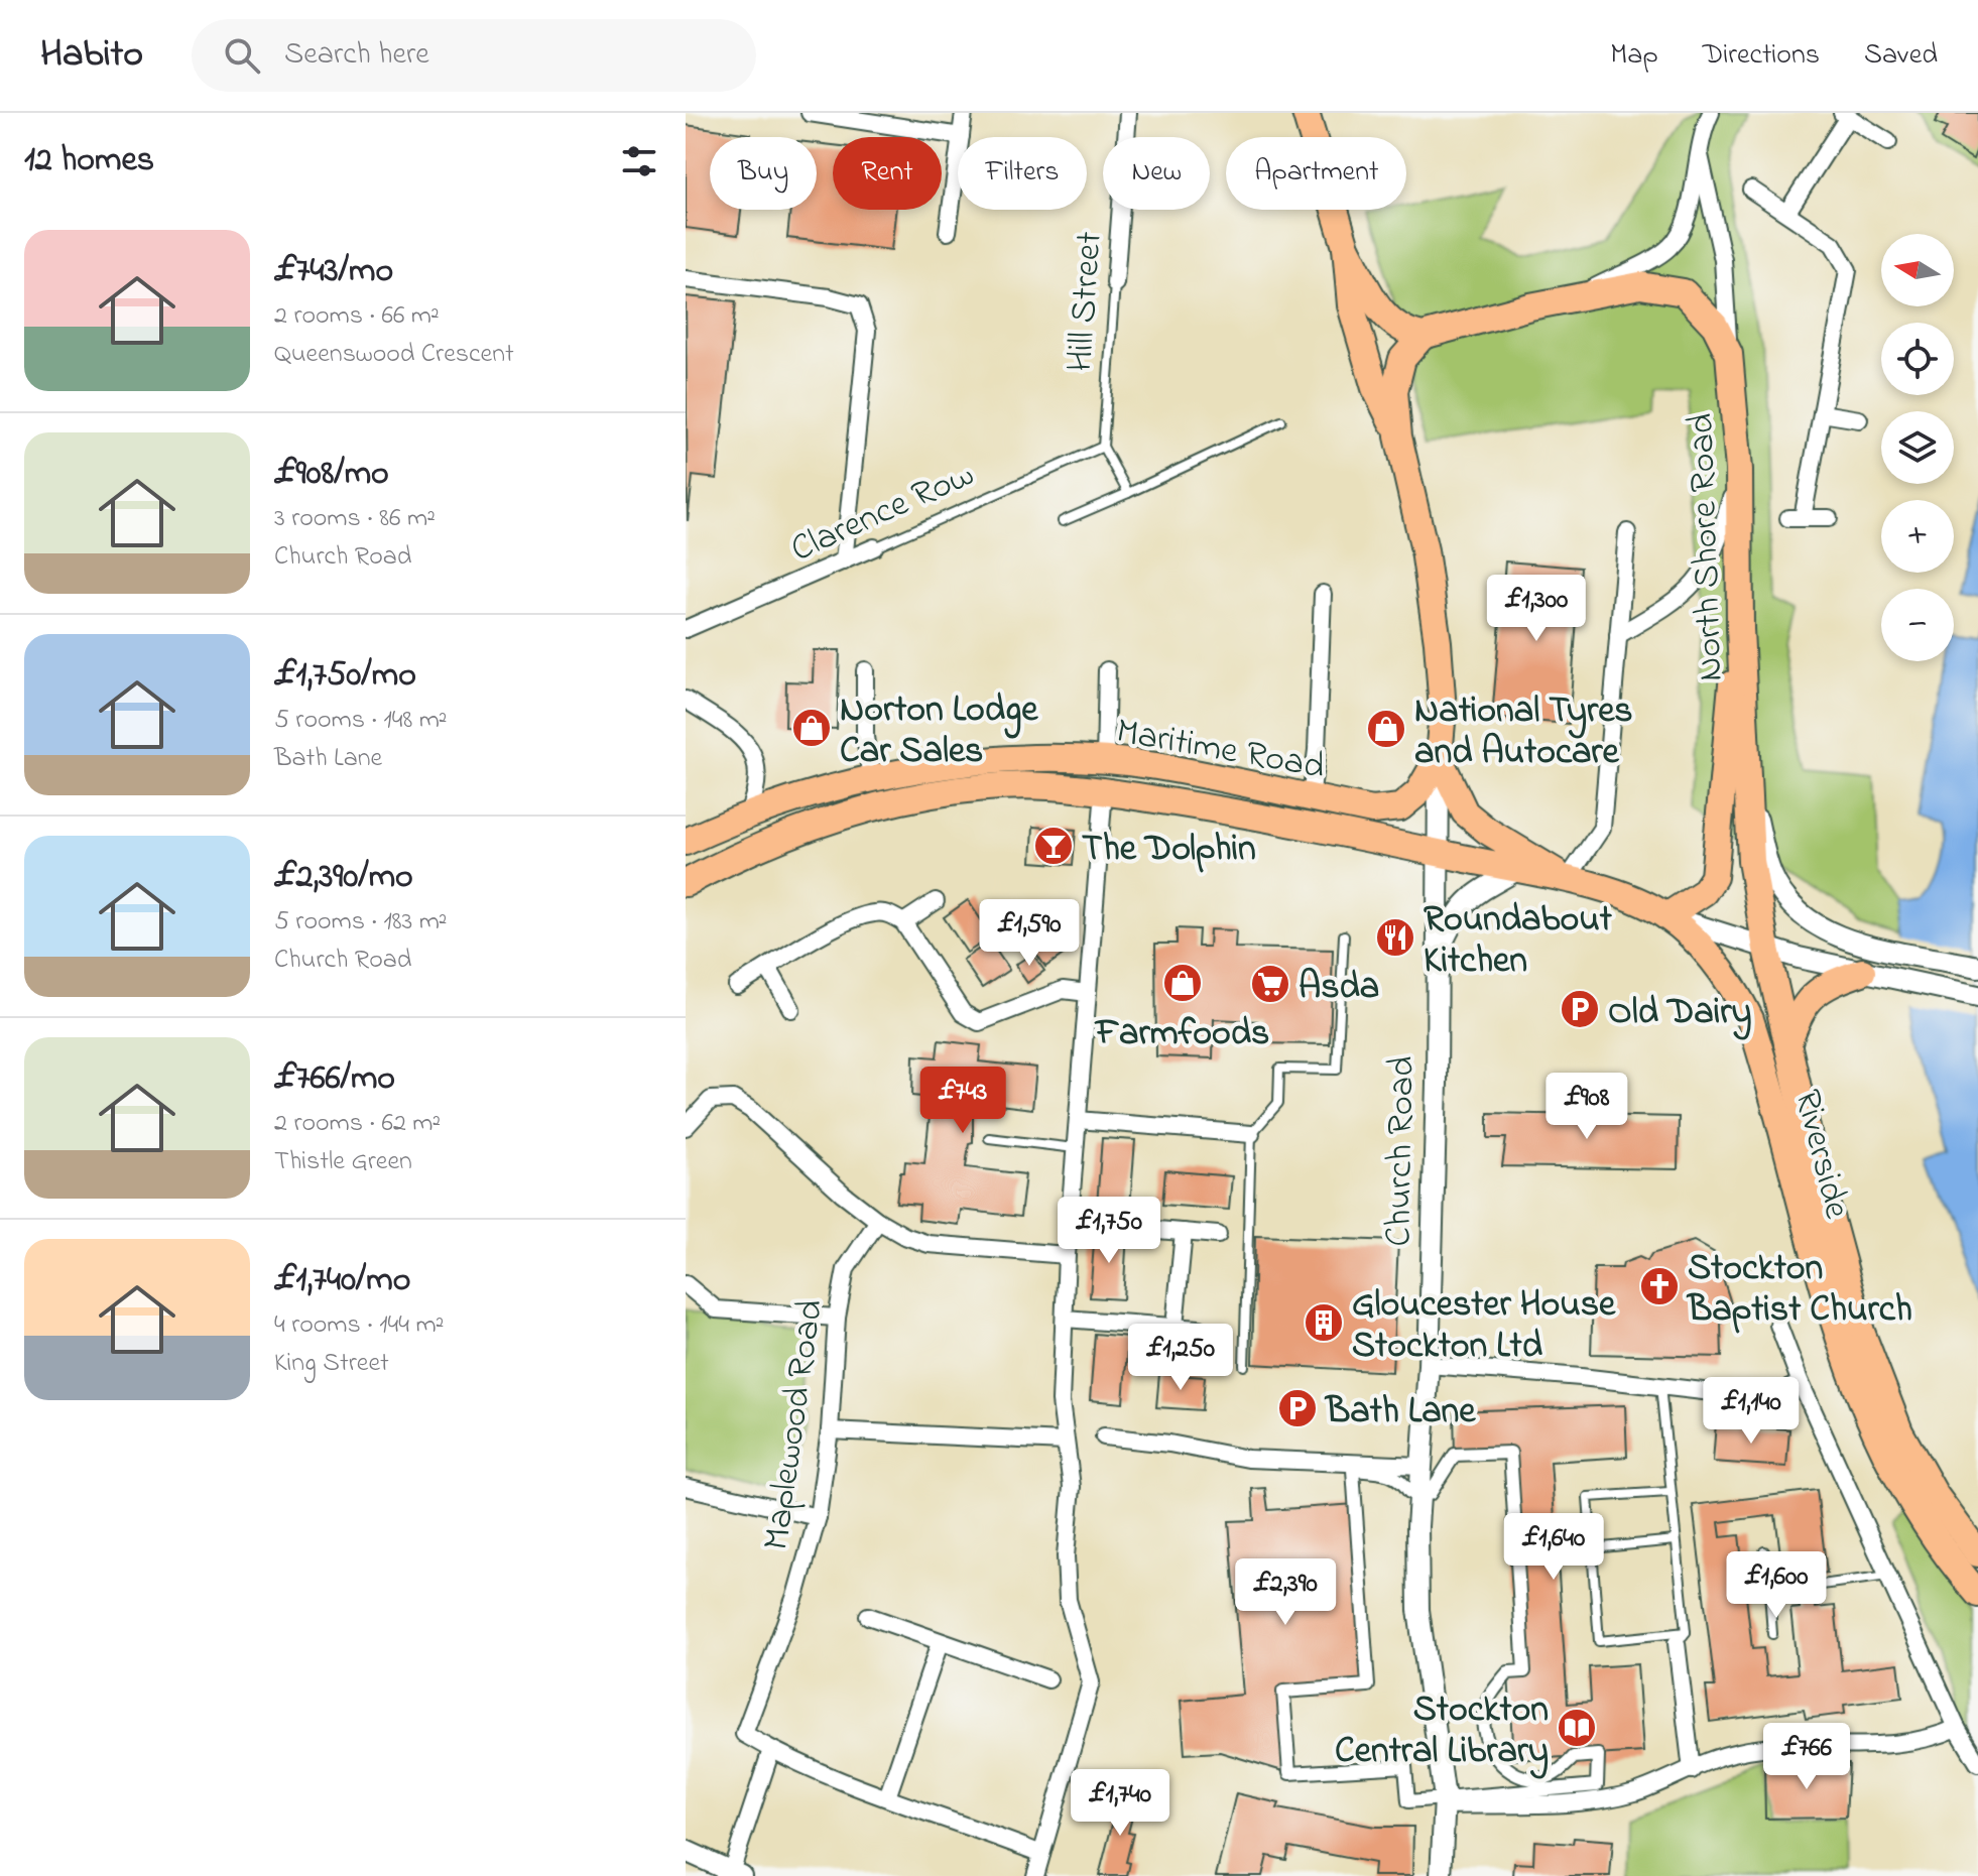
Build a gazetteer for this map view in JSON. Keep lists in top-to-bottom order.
{
  "streets": {
    "main road": [
      "North Shore Road",
      "Maritime Road",
      "Church Road",
      "Riverside"
    ],
    "street": ["Hill Street", "Clarence Row", "Maplewood Road"]
  },
  "crossings": [
    ["Hill Street", "Clarence Row"],
    ["North Shore Road", "Riverside"],
    ["Maritime Road", "Church Road"],
    ["Maritime Road", "Riverside"],
    ["Church Road", "Riverside"]
  ],
  "places": {
    "shop": ["Norton Lodge Car Sales", "National Tyres and Autocare", "Farmfoods"],
    "bar": ["The Dolphin"],
    "restaurant": ["Roundabout Kitchen"],
    "supermarket": ["Asda"],
    "parking": ["Old Dairy", "Bath Lane"],
    "church": ["Stockton Baptist Church"],
    "building": ["Gloucester House Stockton Ltd"],
    "library": ["Stockton Central Library"]
  },
  "north": "left",
  "page": {
    "header": "Habito",
    "search": "Search here",
    "nav": ["Map", "Directions", "Saved"],
    "heading": "12 homes",
    "chip": [
      "Buy",
      "Rent",
      "Filters",
      "New",
      "Apartment"
    ],
    "list": [
      {
        "name": "£743/mo",
        "note": "2 rooms · 66 m² · Queenswood Crescent"
      },
      {
        "name": "£908/mo",
        "note": "3 rooms · 86 m² · Church Road"
      },
      {
        "name": "£1,750/mo",
        "note": "5 rooms · 148 m² · Bath Lane"
      },
      {
        "name": "£2,390/mo",
        "note": "5 rooms · 183 m² · Church Road"
      },
      {
        "name": "£766/mo",
        "note": "2 rooms · 62 m² · Thistle Green"
      },
      {
        "name": "£1,740/mo",
        "note": "4 rooms · 144 m² · King Street"
      }
    ],
    "map_buttons": ["+", "−"],
    "price": [
      "£1,300",
      "£1,590",
      "£743",
      "£908",
      "£1,750",
      "£1,250",
      "£1,140",
      "£1,640",
      "£1,600",
      "£2,390",
      "£766",
      "£1,740"
    ]
  }
}
